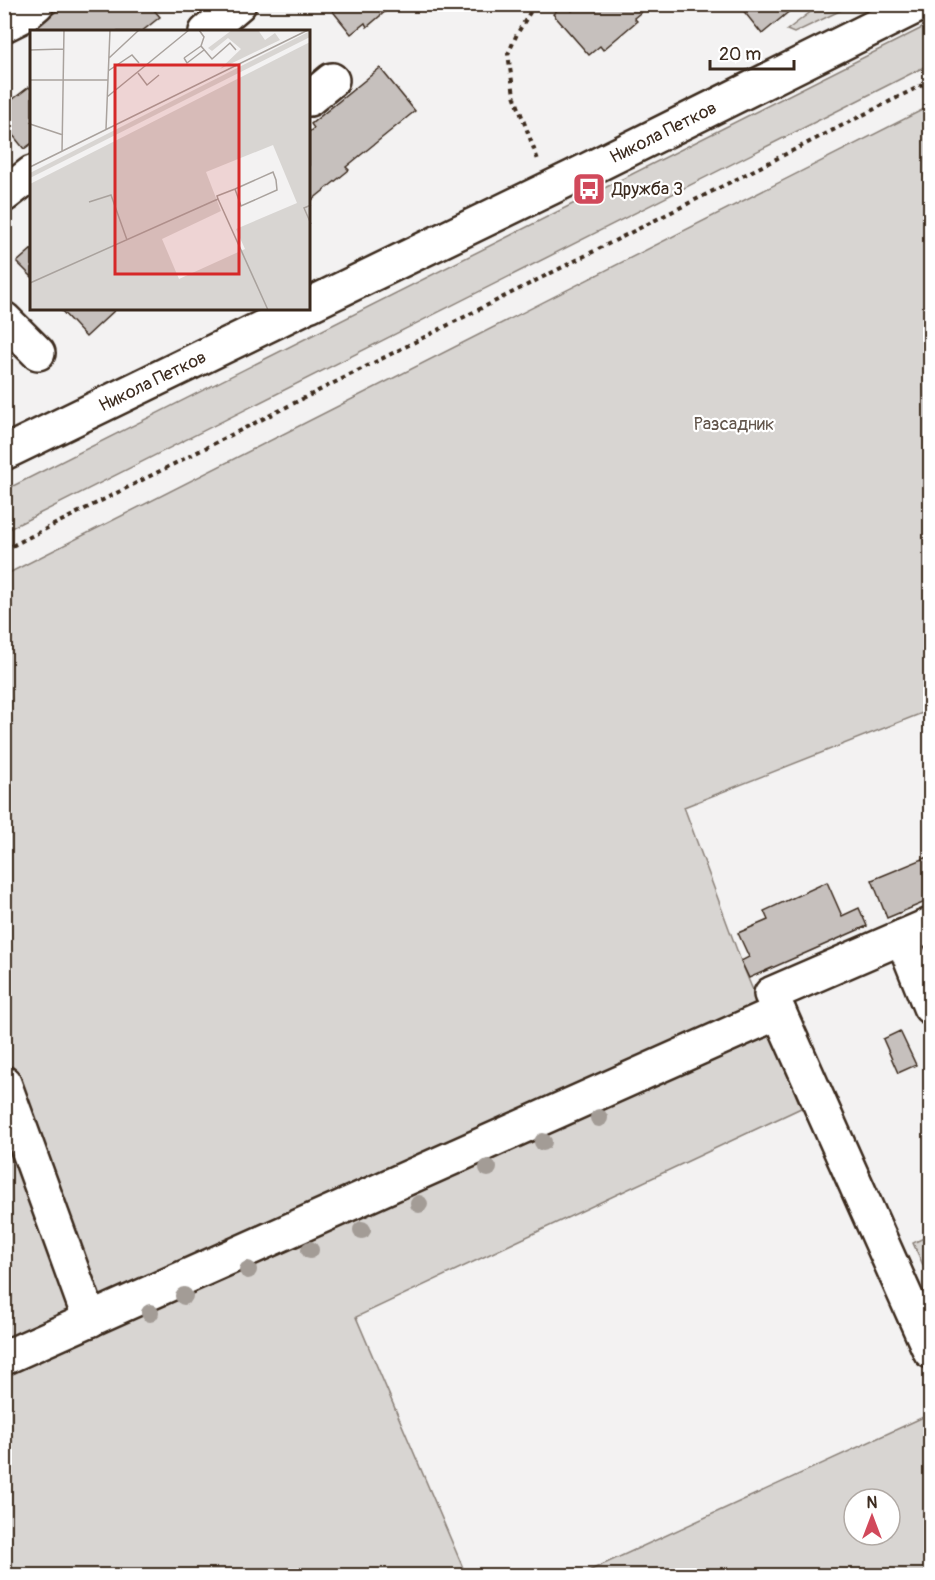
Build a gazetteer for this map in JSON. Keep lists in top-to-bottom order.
{
  "streets": {
    "street": ["Никола Петков"]
  },
  "parks": ["Разсадник"],
  "places": {
    "bus stop": ["Дружба 3"]
  },
  "scale_bar": "20 m",
  "north": "top"
}
